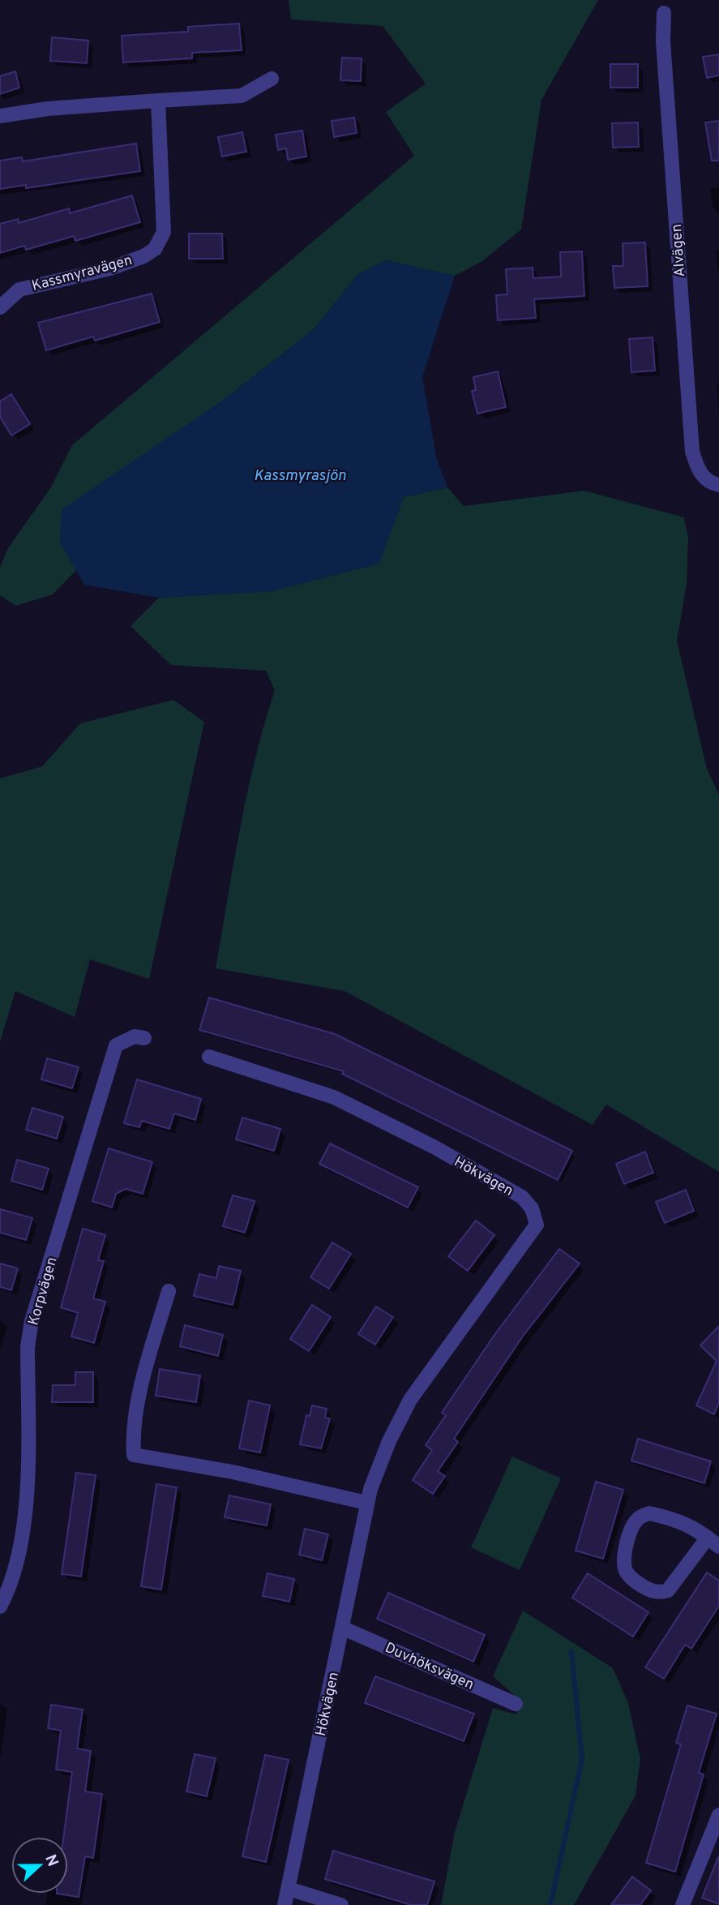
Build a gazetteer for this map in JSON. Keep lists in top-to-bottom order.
{
  "streets": {
    "street": [
      "Alvägen",
      "Kassmyravägen",
      "Hökvägen",
      "Korpvägen",
      "Duvhöksvägen"
    ]
  },
  "crossings": [
    ["Hökvägen", "Duvhöksvägen"]
  ],
  "water": ["Kassmyrasjön"],
  "north": "right"
}
